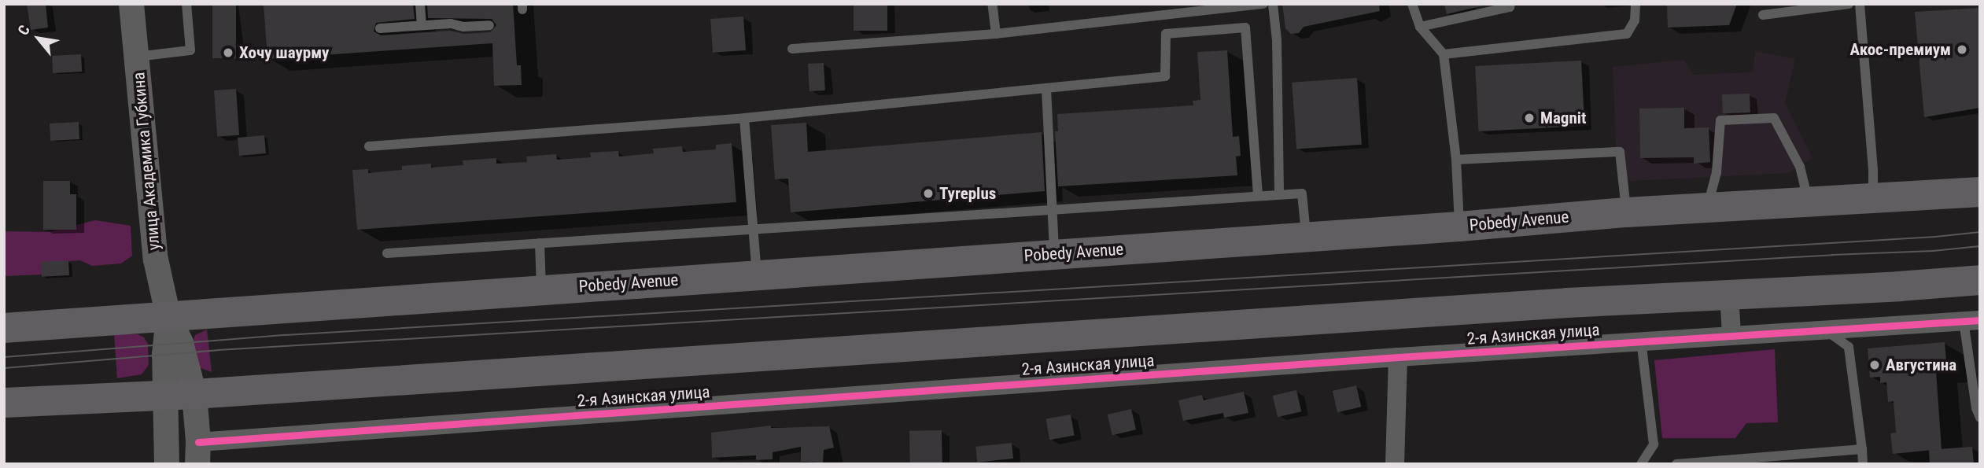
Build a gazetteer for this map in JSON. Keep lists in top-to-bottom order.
{
  "streets": {
    "main road": ["Pobedy Avenue"],
    "street": ["улица Академика Губкина", "2-я Азинская улица"]
  },
  "crossings": [
    ["улица Академика Губкина", "Pobedy Avenue"],
    ["улица Академика Губкина", "2-я Азинская улица"]
  ],
  "places": [
    "Акос-премиум",
    "Хочу шаурму",
    "Magnit",
    "Tyreplus",
    "Августина"
  ],
  "north": "top left"
}
